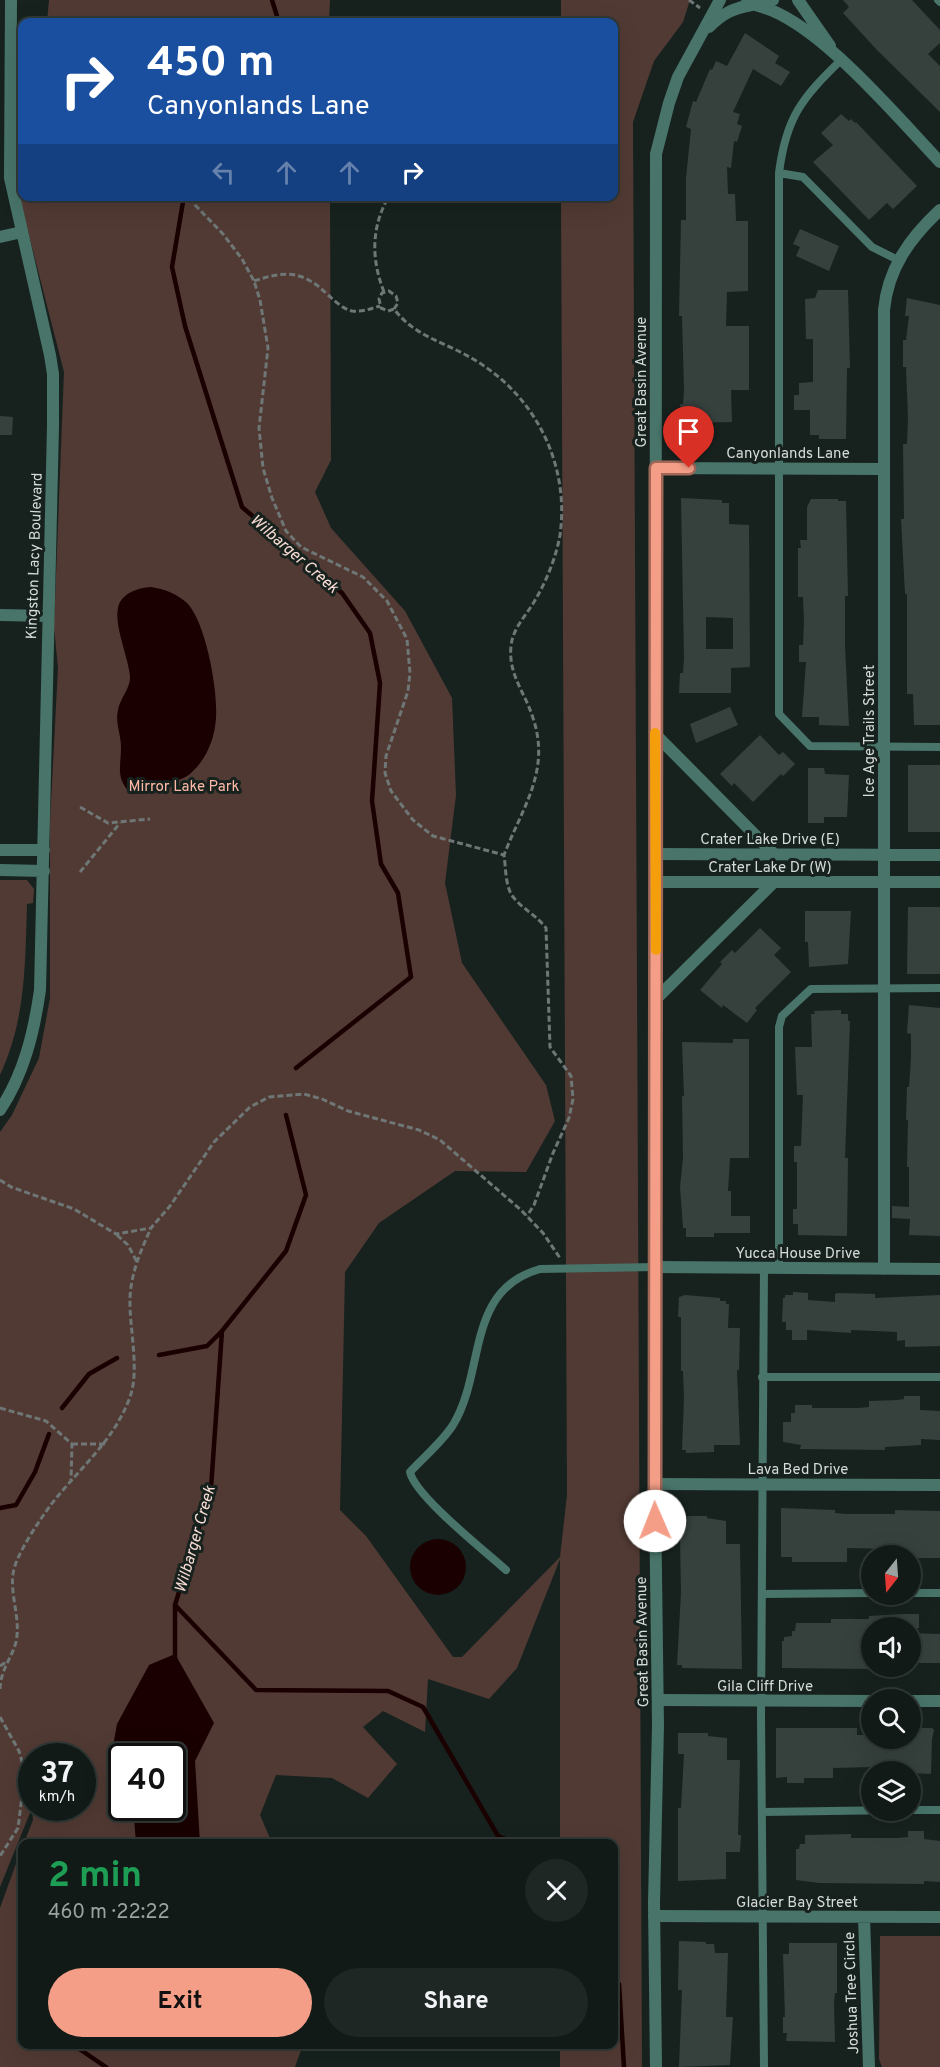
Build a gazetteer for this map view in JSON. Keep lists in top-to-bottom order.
{
  "streets": {
    "street": [
      "Great Basin Avenue",
      "Canyonlands Lane",
      "Kingston Lacy Boulevard",
      "Ice Age Trails Street",
      "Crater Lake Drive (E)",
      "Crater Lake Dr (W)",
      "Yucca House Drive",
      "Lava Bed Drive",
      "Gila Cliff Drive",
      "Glacier Bay Street",
      "Joshua Tree Circle"
    ]
  },
  "crossings": [
    ["Great Basin Avenue", "Canyonlands Lane"],
    ["Great Basin Avenue", "Crater Lake Drive (E)"],
    ["Great Basin Avenue", "Crater Lake Dr (W)"],
    ["Great Basin Avenue", "Yucca House Drive"],
    ["Great Basin Avenue", "Lava Bed Drive"],
    ["Great Basin Avenue", "Gila Cliff Drive"],
    ["Great Basin Avenue", "Glacier Bay Street"],
    ["Canyonlands Lane", "Ice Age Trails Street"],
    ["Ice Age Trails Street", "Crater Lake Drive (E)"],
    ["Ice Age Trails Street", "Crater Lake Dr (W)"],
    ["Ice Age Trails Street", "Yucca House Drive"],
    ["Glacier Bay Street", "Joshua Tree Circle"]
  ],
  "water": ["Wilbarger Creek"],
  "parks": ["Mirror Lake Park"],
  "north": "bottom",
  "page": {
    "turn": ["450 m", "Canyonlands Lane"],
    "speed": "37 km/h",
    "limit": "40",
    "heading": ["2 min", "460 m · 22:22"],
    "buttons": ["Exit", "Share"]
  }
}
